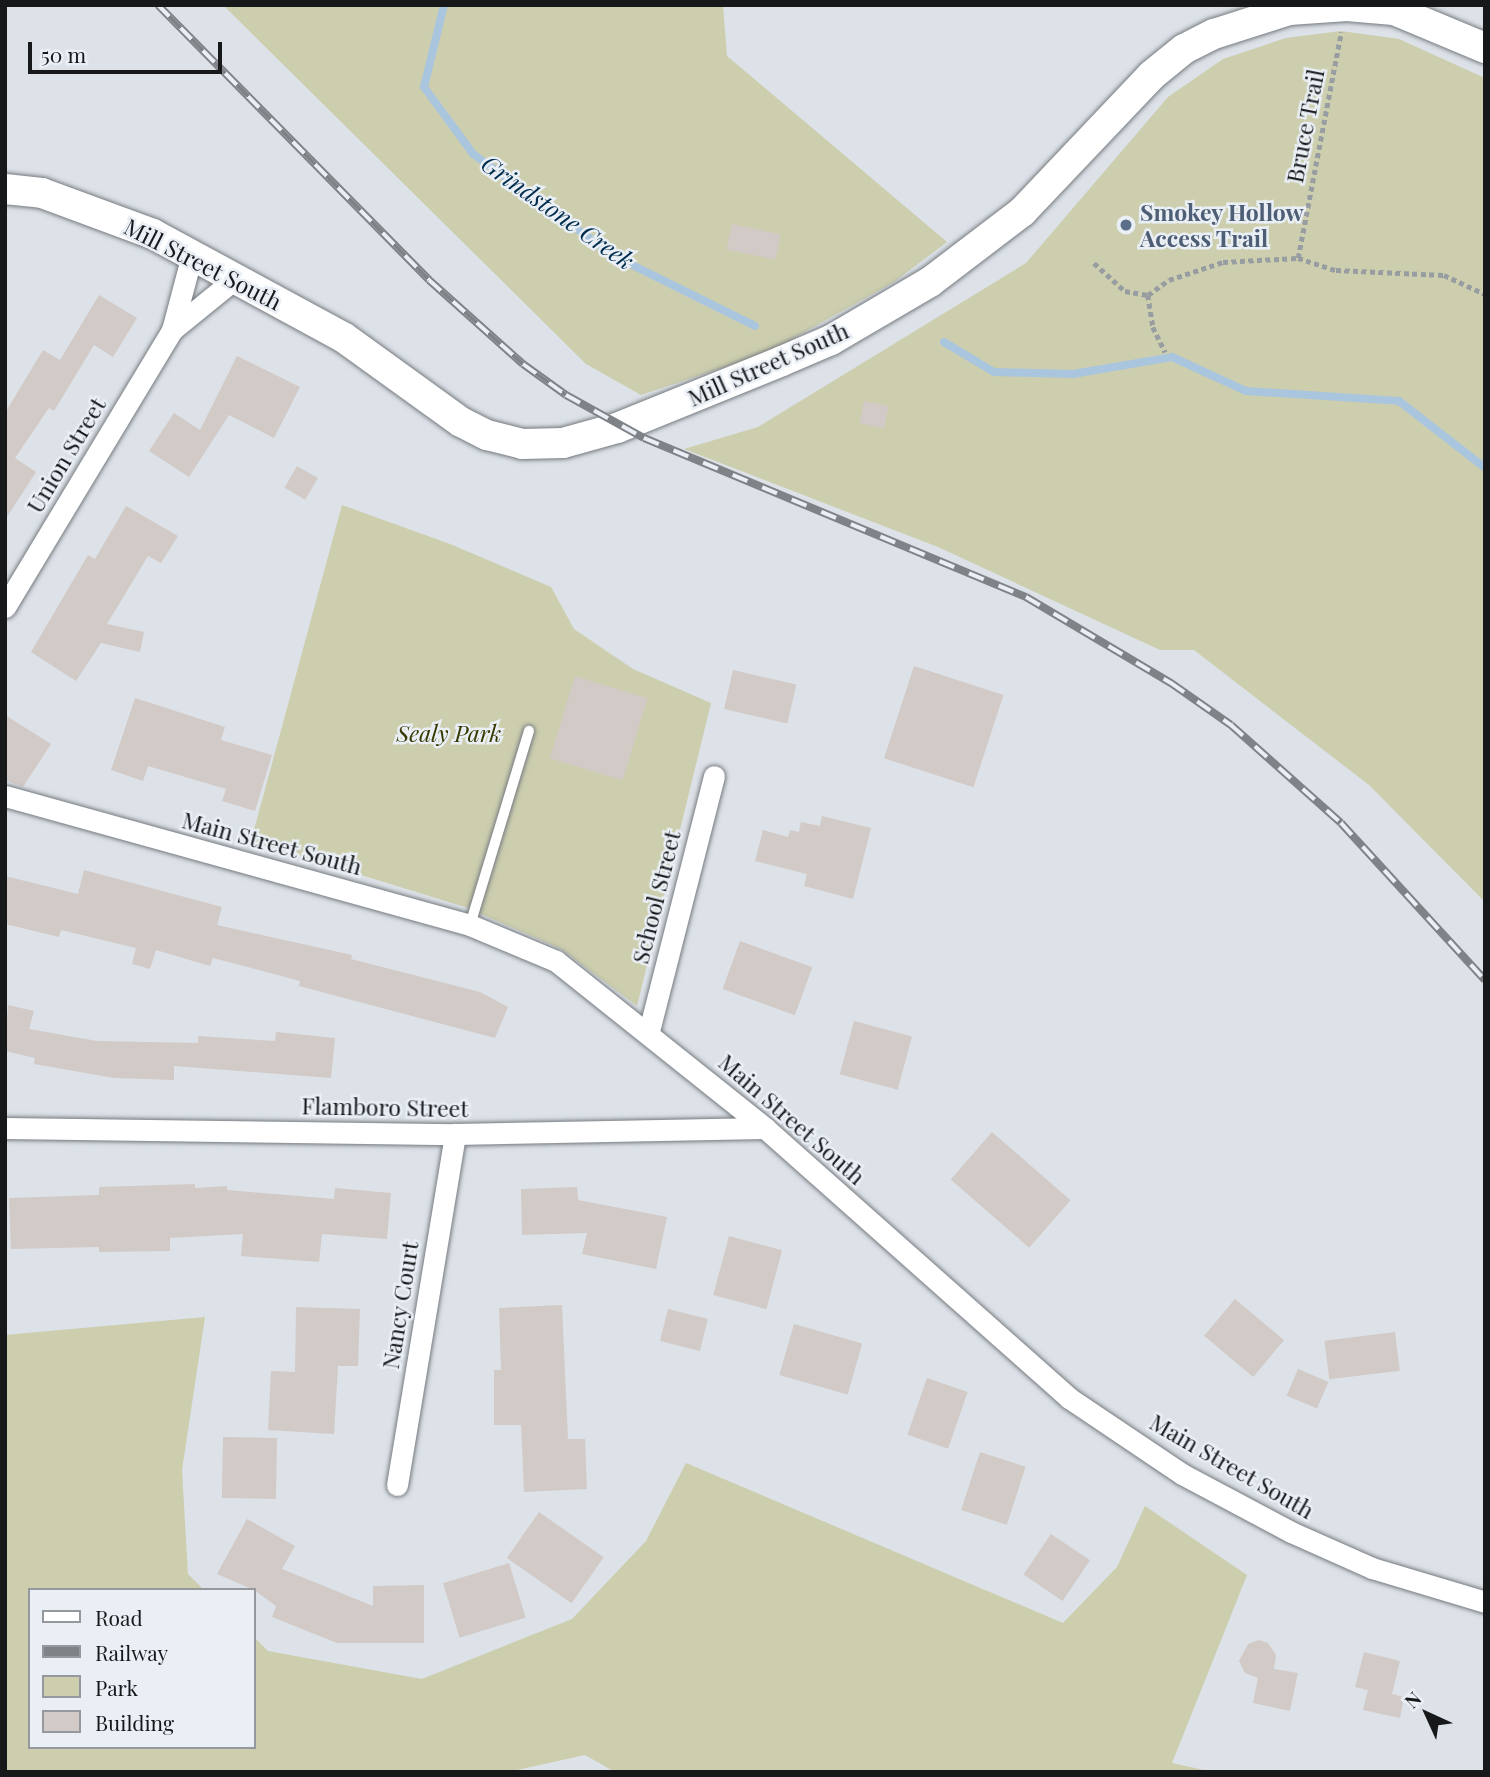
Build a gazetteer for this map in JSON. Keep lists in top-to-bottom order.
{
  "streets": {
    "main road": ["Mill Street South"],
    "street": [
      "Union Street",
      "Main Street South",
      "School Street",
      "Flamboro Street",
      "Nancy Court"
    ],
    "path": ["Bruce Trail"]
  },
  "crossings": [
    ["Mill Street South", "Union Street"],
    ["Main Street South", "School Street"],
    ["Main Street South", "Flamboro Street"],
    ["Flamboro Street", "Nancy Court"]
  ],
  "water": ["Grindstone Creek"],
  "parks": ["Sealy Park"],
  "places": ["Smokey Hollow Access Trail"],
  "legend": [
    "Road",
    "Railway",
    "Park",
    "Building"
  ],
  "scale_bar": "50 m",
  "north": "top left"
}
